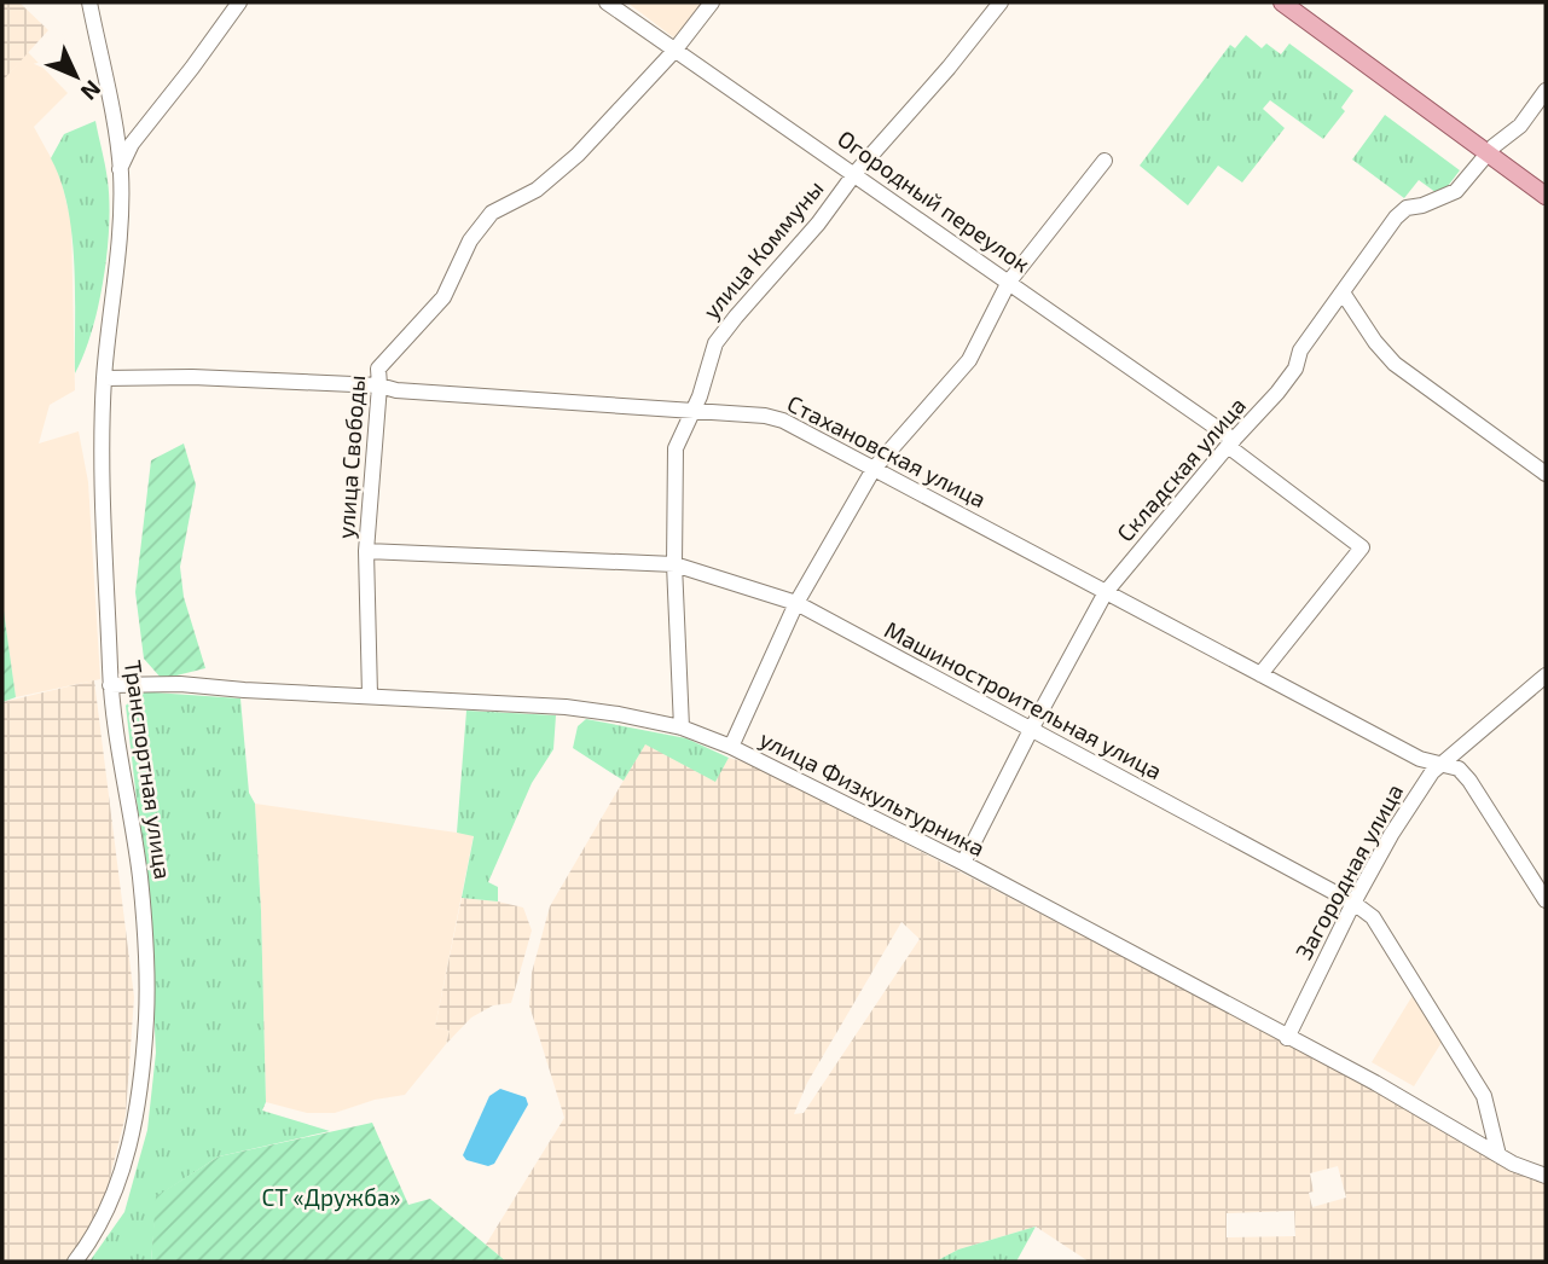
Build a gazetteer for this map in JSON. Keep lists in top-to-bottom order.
{
  "streets": {
    "street": [
      "Огородный переулок",
      "улица Коммуны",
      "Стахановская улица",
      "улица Свободы",
      "Складская улица",
      "Машиностроительная улица",
      "Транспортная улица",
      "улица Физкультурника",
      "Загородная улица"
    ]
  },
  "crossings": [
    ["Огородный переулок", "улица Коммуны"],
    ["Огородный переулок", "Стахановская улица"],
    ["Огородный переулок", "улица Свободы"],
    ["Огородный переулок", "Складская улица"],
    ["улица Коммуны", "Стахановская улица"],
    ["улица Коммуны", "Машиностроительная улица"],
    ["улица Коммуны", "улица Физкультурника"],
    ["Стахановская улица", "улица Свободы"],
    ["Стахановская улица", "Складская улица"],
    ["Стахановская улица", "Транспортная улица"],
    ["Стахановская улица", "Загородная улица"],
    ["улица Свободы", "Машиностроительная улица"],
    ["улица Свободы", "улица Физкультурника"],
    ["Складская улица", "Машиностроительная улица"],
    ["Складская улица", "улица Физкультурника"],
    ["Машиностроительная улица", "улица Физкультурника"],
    ["Машиностроительная улица", "Загородная улица"],
    ["Транспортная улица", "улица Физкультурника"],
    ["улица Физкультурника", "Загородная улица"]
  ],
  "parks": ["СТ «Дружба»"],
  "north": "bottom right"
}
